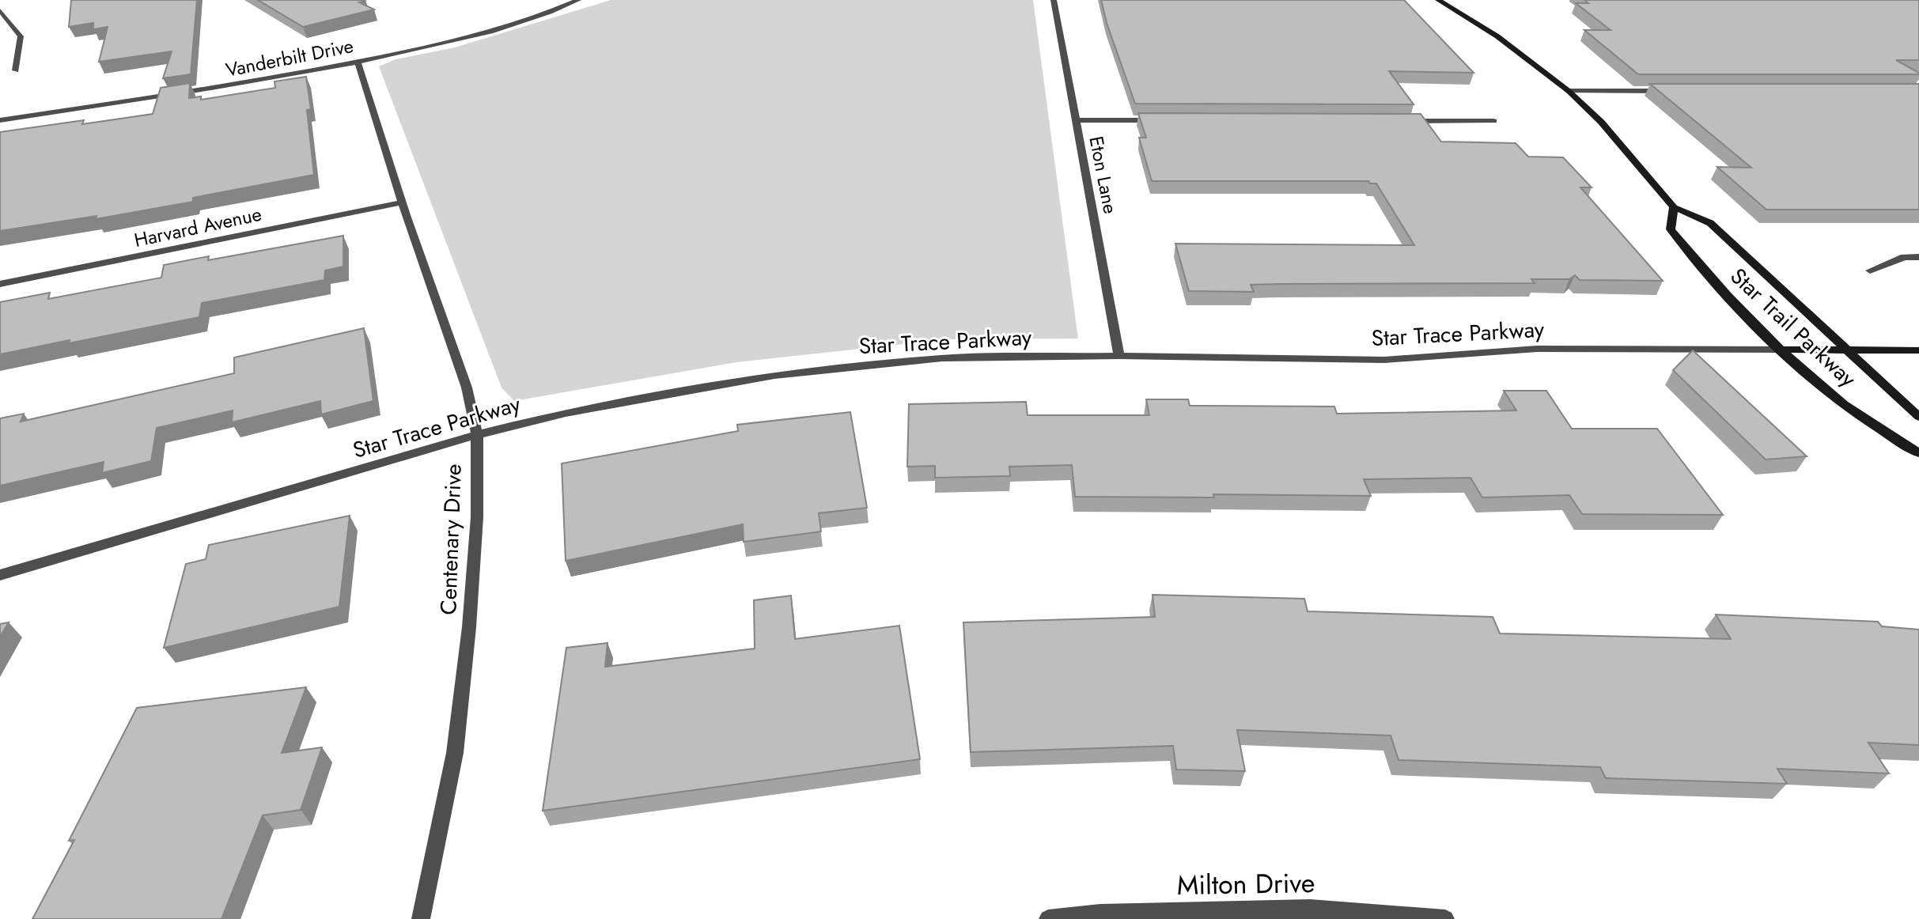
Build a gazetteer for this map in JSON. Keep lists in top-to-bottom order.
{
  "streets": {
    "street": [
      "Vanderbilt Drive",
      "Eton Lane",
      "Harvard Avenue",
      "Star Trail Parkway",
      "Star Trace Parkway",
      "Centenary Drive",
      "Milton Drive"
    ]
  },
  "crossings": [
    ["Vanderbilt Drive", "Centenary Drive"],
    ["Eton Lane", "Star Trace Parkway"],
    ["Harvard Avenue", "Centenary Drive"],
    ["Star Trail Parkway", "Star Trace Parkway"],
    ["Star Trace Parkway", "Centenary Drive"]
  ]
}
